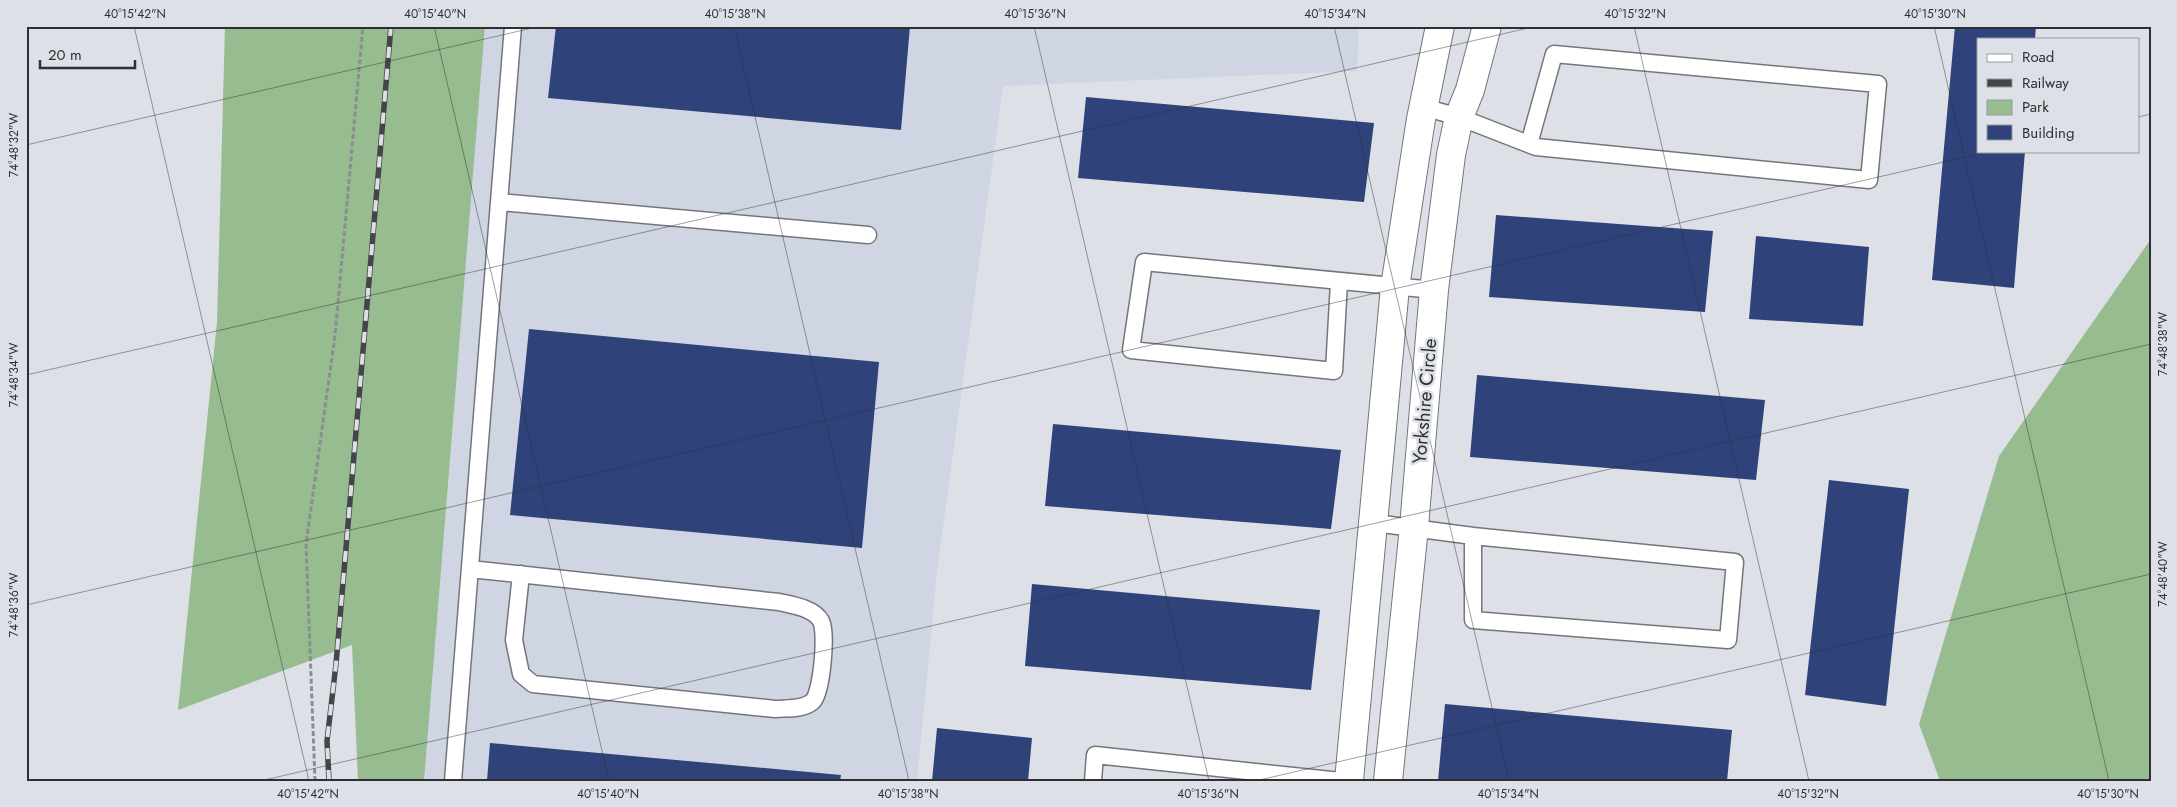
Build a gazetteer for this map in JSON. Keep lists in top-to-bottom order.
{
  "streets": {
    "street": ["Yorkshire Circle"]
  },
  "legend": [
    "Road",
    "Railway",
    "Park",
    "Building"
  ],
  "scale_bar": "20 m",
  "coordinates": [
    "40°15'42\"N",
    "40°15'40\"N",
    "40°15'38\"N",
    "40°15'36\"N",
    "40°15'34\"N",
    "40°15'32\"N",
    "40°15'30\"N",
    "74°48'32\"W",
    "74°48'38\"W",
    "74°48'34\"W",
    "74°48'40\"W",
    "74°48'36\"W"
  ]
}
